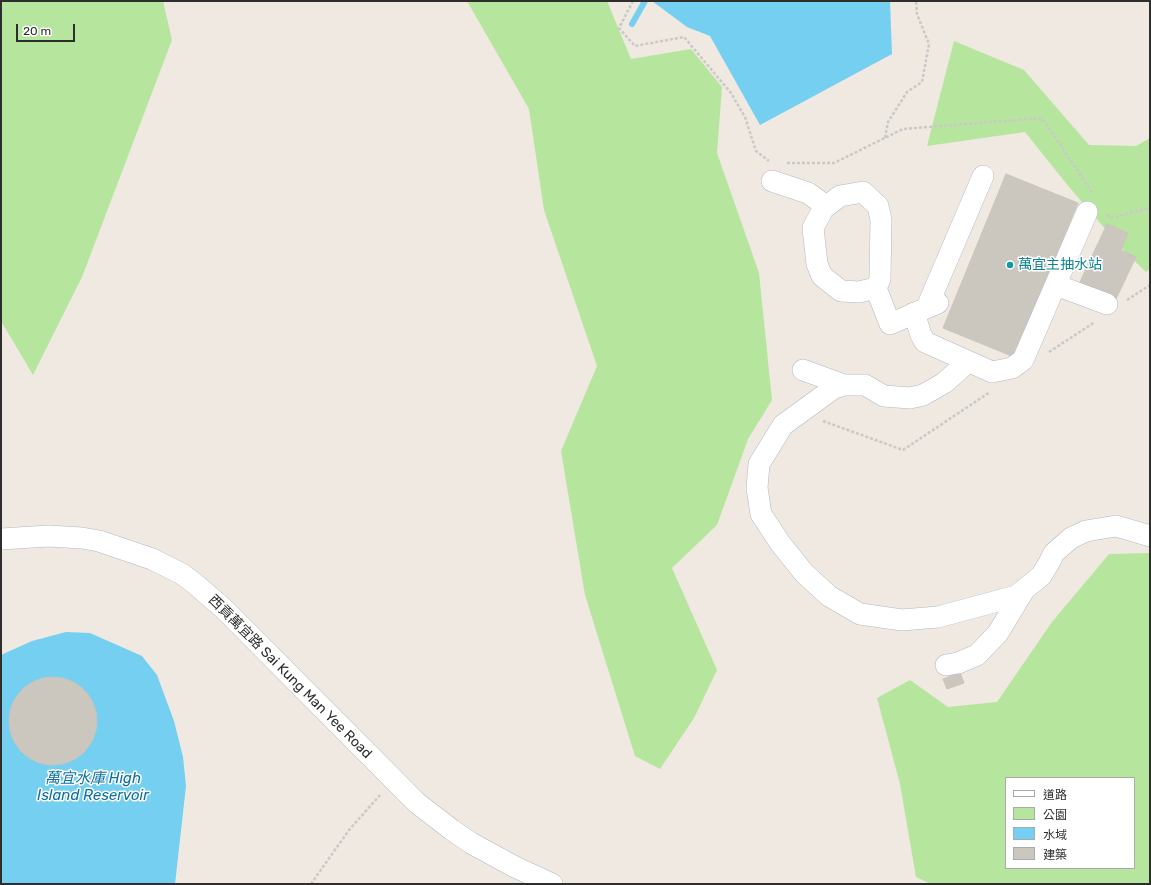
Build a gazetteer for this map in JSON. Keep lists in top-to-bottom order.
{
  "streets": {
    "street": ["西貢萬宜路 Sai Kung Man Yee Road"]
  },
  "water": ["萬宜水庫 High Island Reservoir"],
  "places": ["萬宜主抽水站"],
  "legend": [
    "道路",
    "公園",
    "水域",
    "建築"
  ],
  "scale_bar": "20 m"
}
